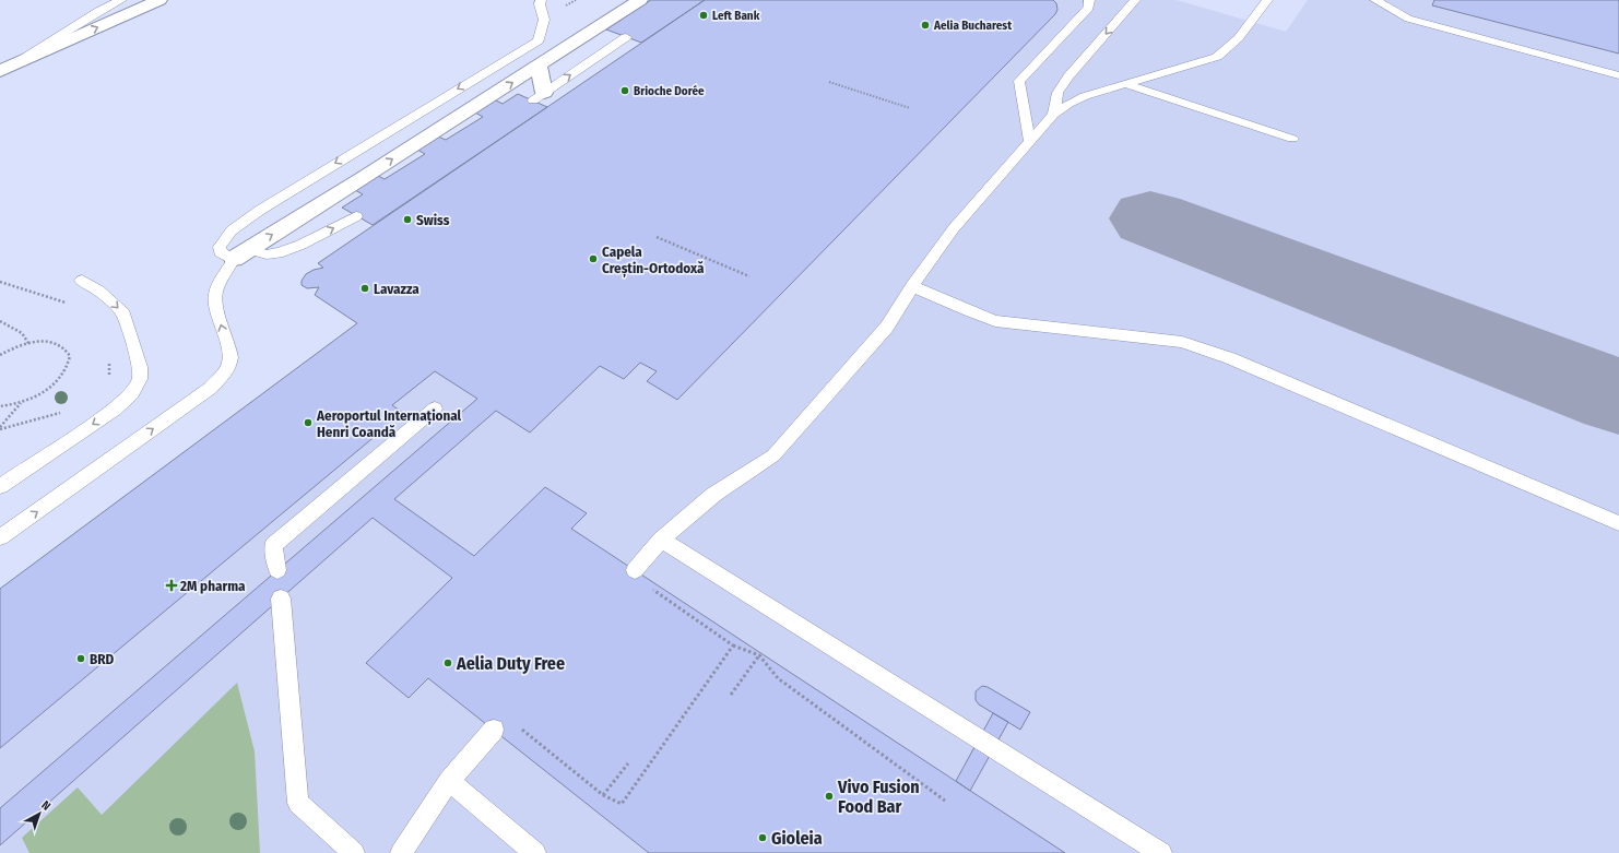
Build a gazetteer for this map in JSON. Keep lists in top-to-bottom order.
{
  "places": {
    "other": [
      "Left Bank",
      "Aelia Bucharest",
      "Brioche Dorée",
      "Swiss",
      "Capela Creștin-Ortodoxă",
      "Lavazza",
      "Aeroportul Internațional Henri Coandă",
      "BRD",
      "Aelia Duty Free",
      "Vivo Fusion Food Bar",
      "Gioleia"
    ],
    "health": ["2M pharma"]
  },
  "north": "top right"
}
